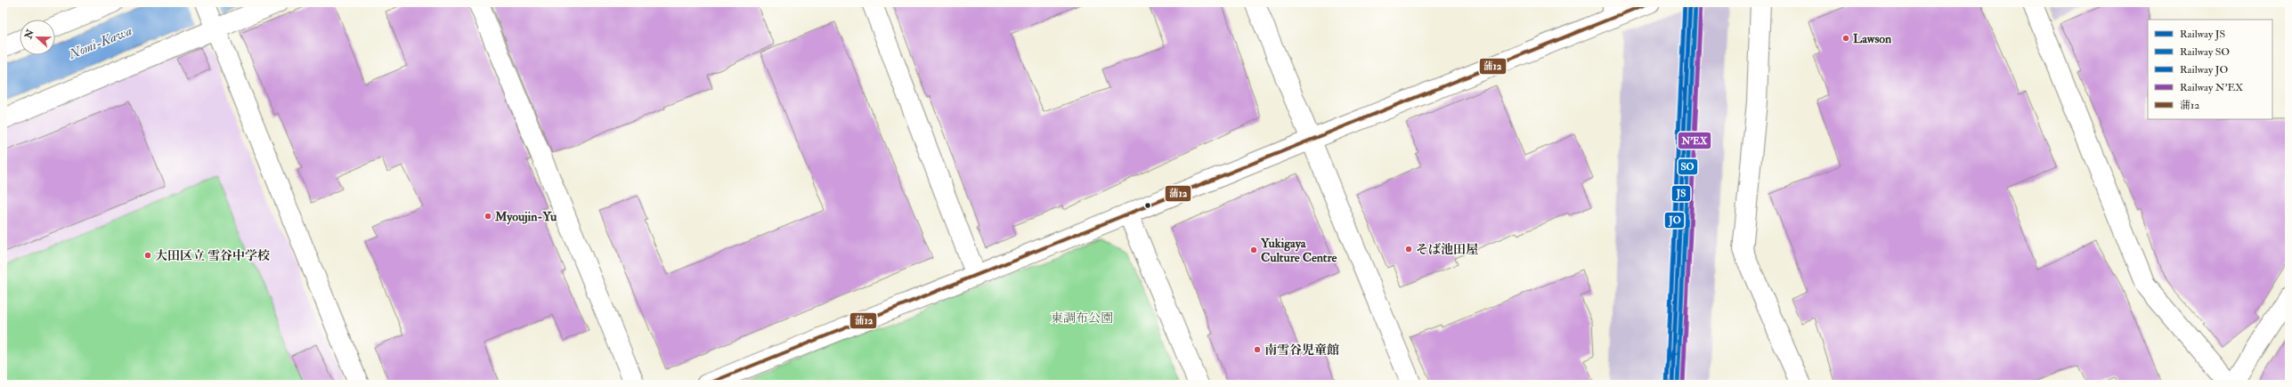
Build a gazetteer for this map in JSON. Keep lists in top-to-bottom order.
{
  "water": ["Nomi-Kawa"],
  "parks": ["東調布公園"],
  "places": [
    "Lawson",
    "Myoujin-Yu",
    "そば池田屋",
    "Yukigaya Culture Centre",
    "大田区立 雪谷中学校",
    "南雪谷児童館"
  ],
  "lines": [
    "rail line JS",
    "rail line SO",
    "rail line JO",
    "transit line 蒲12",
    "rail line N'EX"
  ],
  "legend": [
    "Railway JS",
    "Railway SO",
    "Railway JO",
    "Railway N'EX",
    "蒲12"
  ],
  "north": "left"
}
